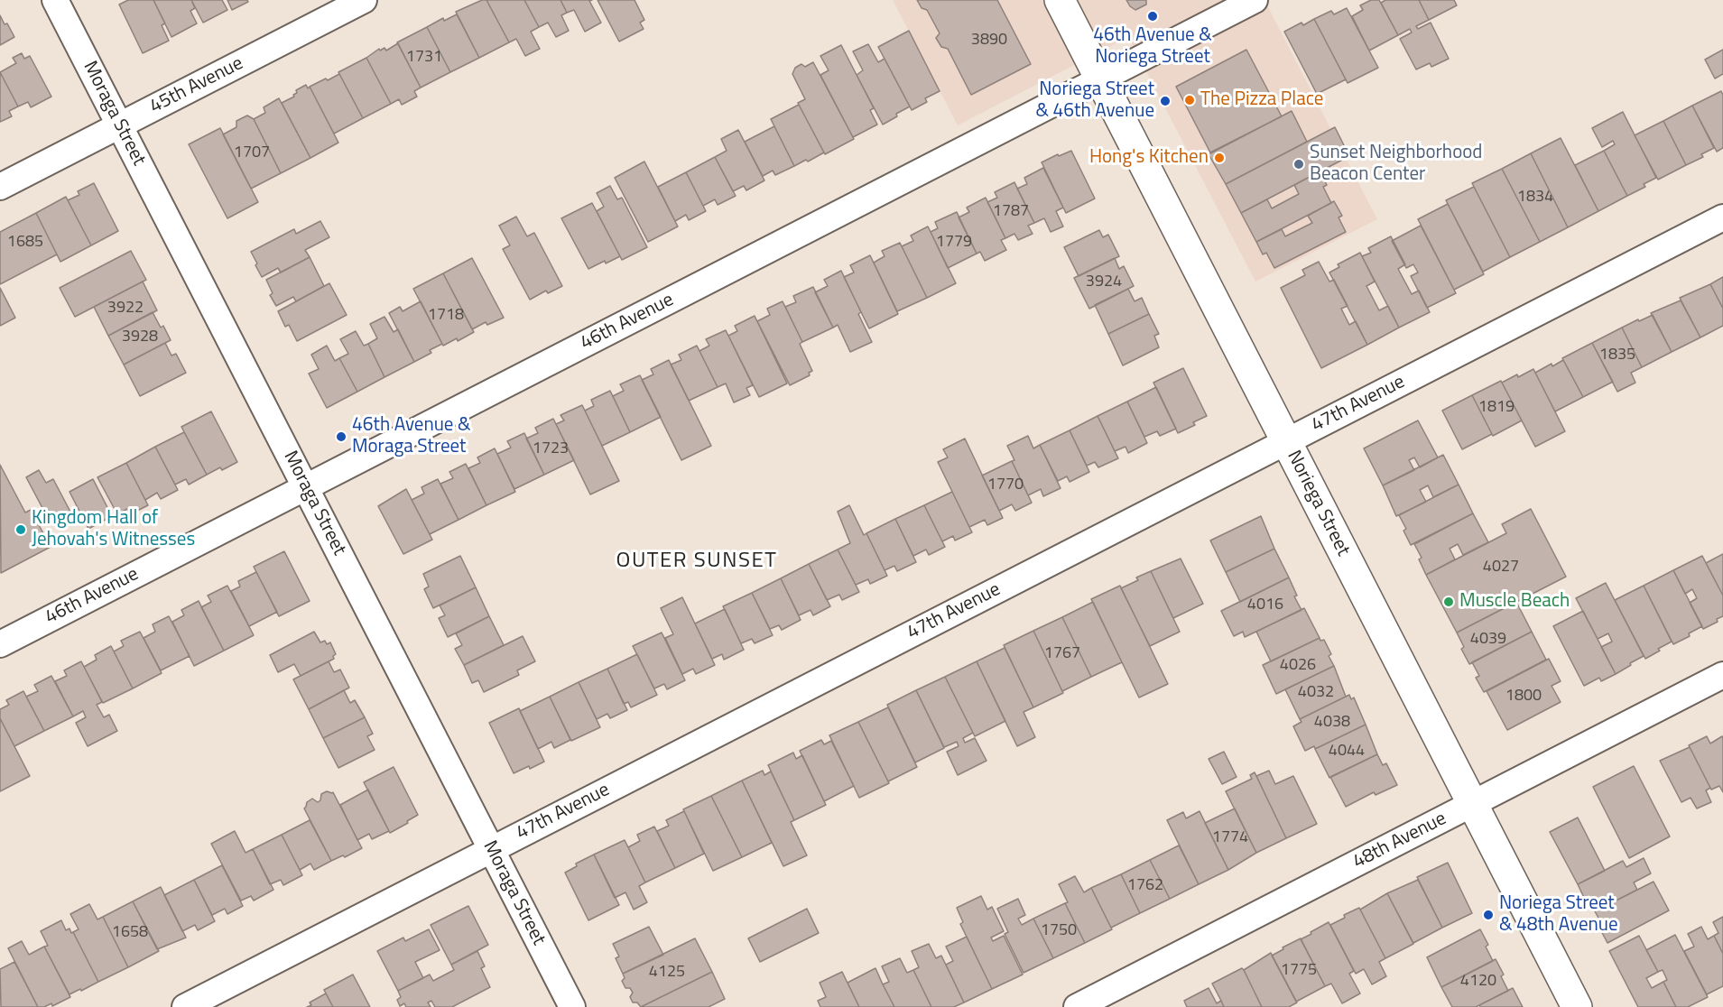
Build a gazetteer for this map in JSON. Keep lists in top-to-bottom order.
{
  "streets": {
    "street": [
      "45th Avenue",
      "Moraga Street",
      "46th Avenue",
      "47th Avenue",
      "Noriega Street",
      "48th Avenue"
    ]
  },
  "crossings": [
    ["45th Avenue", "Moraga Street"],
    ["Moraga Street", "46th Avenue"],
    ["Moraga Street", "47th Avenue"],
    ["46th Avenue", "Noriega Street"],
    ["47th Avenue", "Noriega Street"],
    ["Noriega Street", "48th Avenue"]
  ],
  "districts": ["OUTER SUNSET"],
  "places": [
    "46th Avenue & Noriega Street",
    "The Pizza Place",
    "Noriega Street & 46th Avenue",
    "Hong's Kitchen",
    "Sunset Neighborhood Beacon Center",
    "46th Avenue & Moraga Street",
    "Kingdom Hall of Jehovah's Witnesses",
    "Muscle Beach",
    "Noriega Street & 48th Avenue"
  ],
  "house_numbers": [
    "3890",
    "1731",
    "1707",
    "1834",
    "1787",
    "1685",
    "1779",
    "3924",
    "3922",
    "1718",
    "3928",
    "1835",
    "1819",
    "1723",
    "1770",
    "4027",
    "4016",
    "4039",
    "1767",
    "4026",
    "4032",
    "1800",
    "4038",
    "4044",
    "1774",
    "1762",
    "1750",
    "1658",
    "1775",
    "4125",
    "4120"
  ]
}
